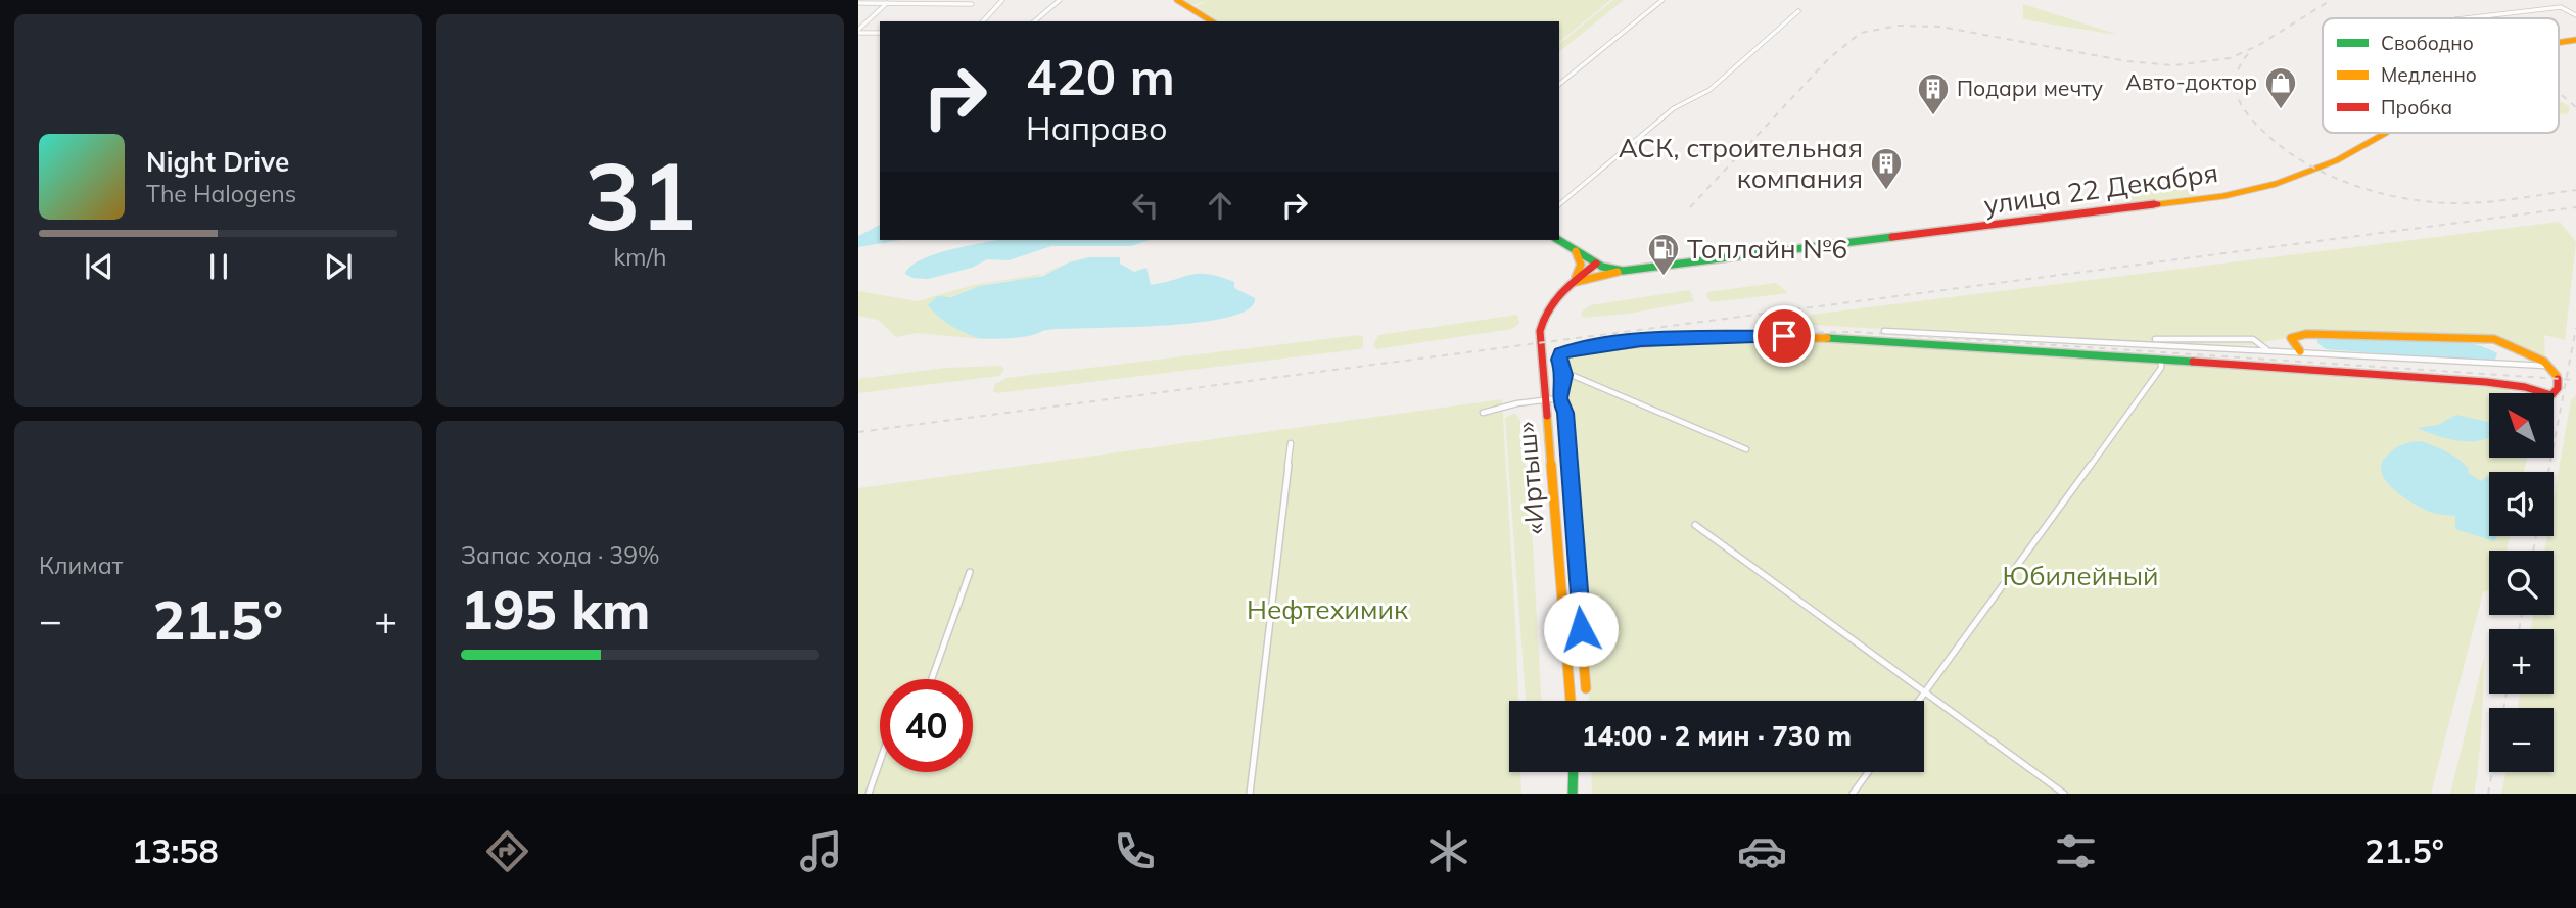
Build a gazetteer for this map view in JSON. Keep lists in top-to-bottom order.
{
  "streets": {
    "main road": ["улица 22 Декабря", "«Иртыш»"]
  },
  "crossings": [
    ["улица 22 Декабря", "«Иртыш»"]
  ],
  "parks": ["Юбилейный", "Нефтехимик"],
  "places": {
    "shop": ["Авто-доктор"],
    "building": ["Подари мечту", "АСК, строительная компания"],
    "fuel station": ["Топлайн №6"]
  },
  "legend": ["Свободно", "Медленно", "Пробка"],
  "north": "top left",
  "page": {
    "tile": [
      ["31", "km/h"],
      "Климат",
      ["Запас хода · 39%", "195 km"]
    ],
    "turn": ["420 m", "Направо"],
    "song": ["Night Drive", "The Halogens"],
    "map_buttons": ["+", "−"],
    "heat": ["−", "21.5°", "+"],
    "limit": "40",
    "trip": "14:00 · 2 мин · 730 m",
    "tabs": ["13:58", "21.5°"]
  }
}
